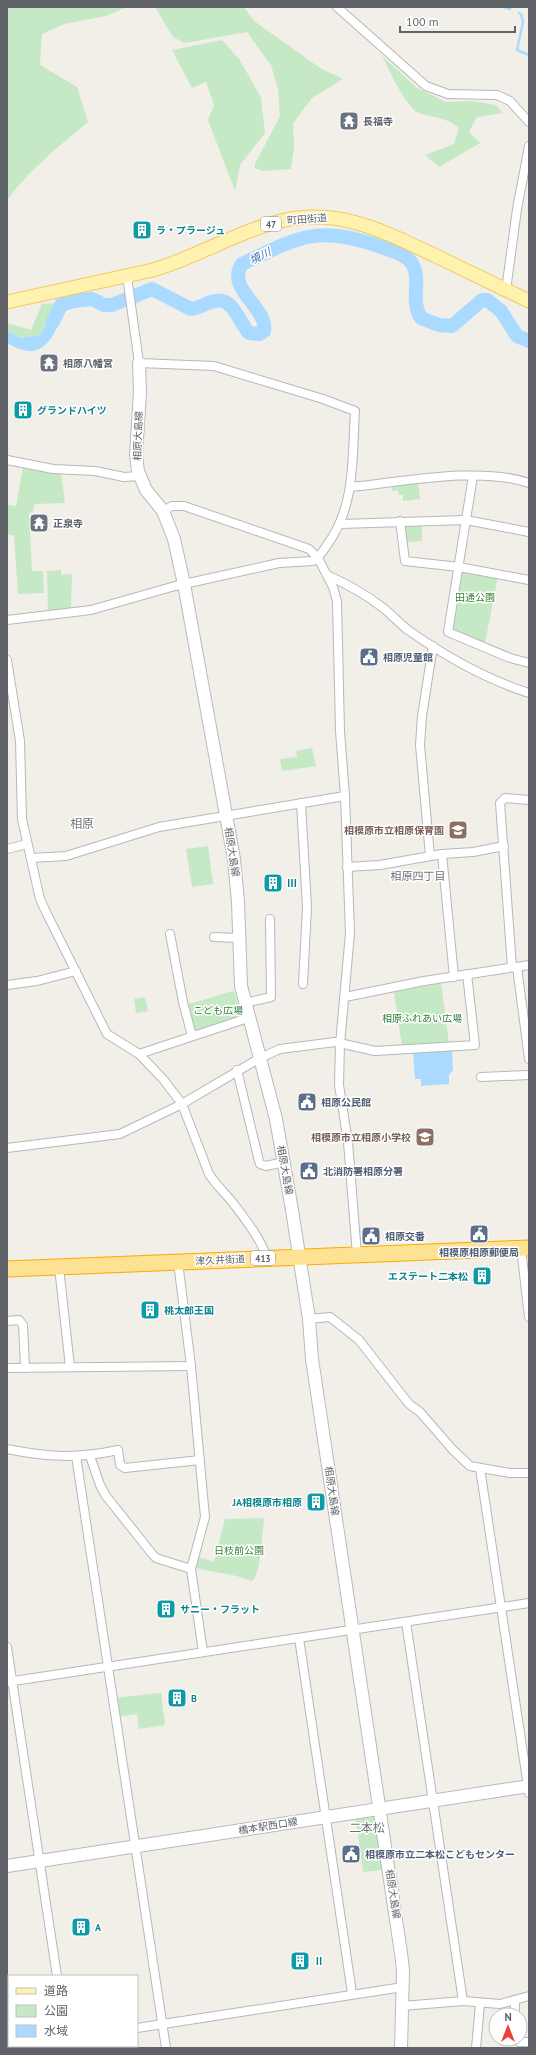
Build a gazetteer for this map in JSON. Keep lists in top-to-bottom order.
{
  "streets": {
    "highway": ["413", "津久井街道"],
    "main road": ["町田街道", "47"],
    "street": ["相原大島線", "橋本駅西口線"]
  },
  "crossings": [
    ["町田街道", "相原大島線"],
    ["相原大島線", "津久井街道"],
    ["相原大島線", "橋本駅西口線"]
  ],
  "districts": ["相原", "相原四丁目", "二本松"],
  "water": ["境川"],
  "parks": [
    "田通公園",
    "こども広場",
    "相原ふれあい広場",
    "日枝前公園"
  ],
  "places": {
    "temple": ["長福寺", "相原八幡宮", "正泉寺"],
    "building": [
      "ラ・プラージュ",
      "グランドハイツ",
      "Ⅲ",
      "エステート二本松",
      "桃太郎王国",
      "JA相模原市相原",
      "サニー・フラット",
      "B",
      "A",
      "Ⅱ"
    ],
    "public building": [
      "相原児童館",
      "相原公民館",
      "北消防署相原分署",
      "相模原相原郵便局",
      "相原交番",
      "相模原市立二本松こどもセンター"
    ],
    "school or university": ["相模原市立相原保育園", "相模原市立相原小学校"]
  },
  "legend": ["道路", "公園", "水域"],
  "scale_bar": "100 m",
  "north": "top"
}
